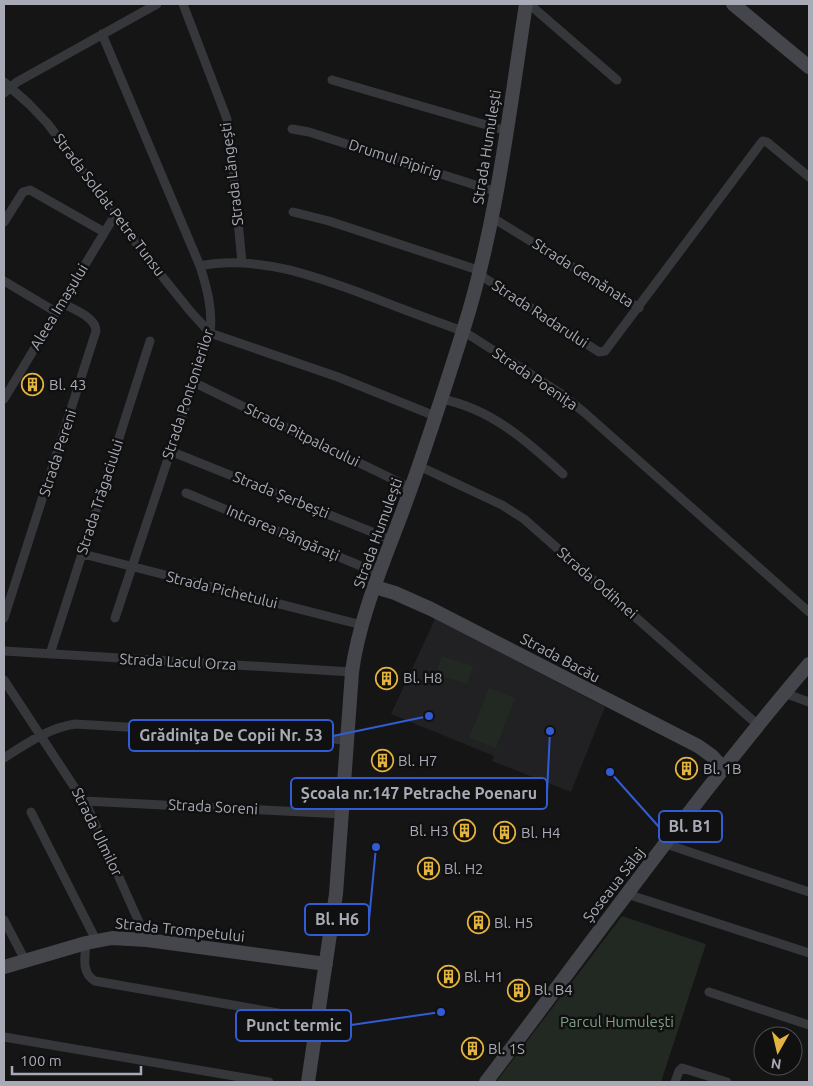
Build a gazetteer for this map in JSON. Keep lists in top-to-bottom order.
{
  "streets": {
    "street": [
      "Strada Humulești",
      "Drumul Pipirig",
      "Strada Lăngești",
      "Strada Soldat Petre Tunsu",
      "Strada Gemănata",
      "Aleea Imașului",
      "Strada Radarului",
      "Strada Poenița",
      "Strada Pontonierilor",
      "Strada Pitpalacului",
      "Strada Pereni",
      "Strada Șerbești",
      "Strada Trăgaciului",
      "Intrarea Pângărați",
      "Strada Odihnei",
      "Strada Pichetului",
      "Strada Bacău",
      "Strada Lacul Orza",
      "Strada Soreni",
      "Strada Ulmilor",
      "Șoseaua Sălaj",
      "Strada Trompetului"
    ]
  },
  "crossings": [
    ["Strada Humulești", "Drumul Pipirig"],
    ["Strada Humulești", "Strada Gemănata"],
    ["Strada Humulești", "Strada Radarului"],
    ["Strada Humulești", "Strada Poenița"],
    ["Strada Humulești", "Strada Pitpalacului"],
    ["Strada Humulești", "Strada Șerbești"],
    ["Strada Humulești", "Intrarea Pângărați"],
    ["Strada Humulești", "Strada Odihnei"],
    ["Strada Humulești", "Strada Pichetului"],
    ["Strada Humulești", "Strada Bacău"],
    ["Strada Humulești", "Strada Lacul Orza"],
    ["Strada Humulești", "Strada Soreni"],
    ["Strada Humulești", "Strada Trompetului"],
    ["Strada Lăngești", "Strada Poenița"],
    ["Strada Soldat Petre Tunsu", "Aleea Imașului"],
    ["Strada Soldat Petre Tunsu", "Strada Pontonierilor"],
    ["Strada Gemănata", "Strada Radarului"],
    ["Aleea Imașului", "Strada Pereni"],
    ["Strada Poenița", "Strada Pontonierilor"],
    ["Strada Pontonierilor", "Strada Pitpalacului"],
    ["Strada Pontonierilor", "Strada Șerbești"],
    ["Strada Pontonierilor", "Strada Pichetului"],
    ["Strada Trăgaciului", "Strada Pichetului"],
    ["Strada Trăgaciului", "Strada Lacul Orza"],
    ["Intrarea Pângărați", "Strada Bacău"],
    ["Strada Odihnei", "Șoseaua Sălaj"],
    ["Strada Bacău", "Șoseaua Sălaj"],
    ["Strada Soreni", "Strada Ulmilor"],
    ["Strada Ulmilor", "Strada Trompetului"]
  ],
  "parks": ["Parcul Humulești"],
  "places": {
    "building": [
      "Bl. 43",
      "Bl. H8",
      "Bl. H7",
      "Bl. 1B",
      "Bl. H3",
      "Bl. H4",
      "Bl. H2",
      "Bl. H5",
      "Bl. H1",
      "Bl. B4",
      "Bl. 1S"
    ],
    "other": [
      "Grădiniţa De Copii Nr. 53",
      "Școala nr.147 Petrache Poenaru",
      "Bl. B1",
      "Bl. H6",
      "Punct termic"
    ]
  },
  "scale_bar": "100 m",
  "north": "bottom"
}
